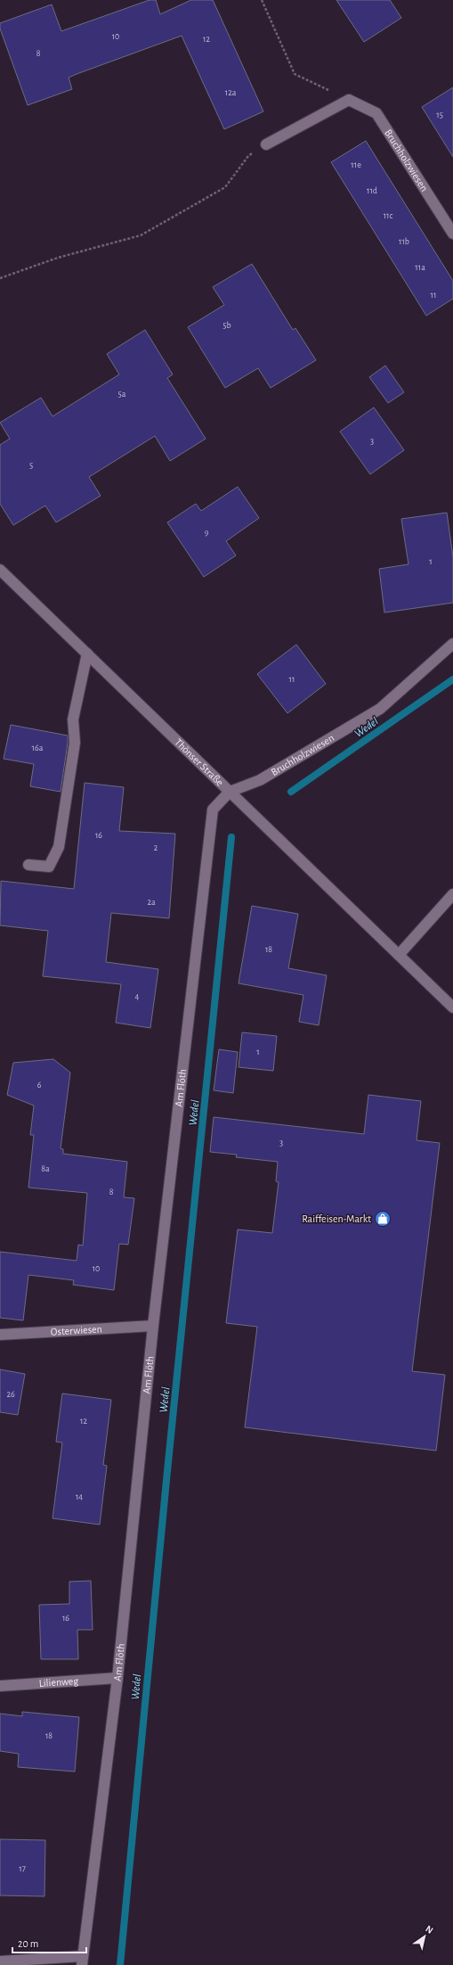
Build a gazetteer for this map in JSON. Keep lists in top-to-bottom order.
{
  "streets": {
    "street": [
      "Bruchholzwiesen",
      "Thönser Straße",
      "Am Flöth",
      "Osterwiesen",
      "Lilienweg"
    ]
  },
  "crossings": [
    ["Bruchholzwiesen", "Thönser Straße"],
    ["Bruchholzwiesen", "Am Flöth"],
    ["Thönser Straße", "Am Flöth"],
    ["Am Flöth", "Osterwiesen"],
    ["Am Flöth", "Lilienweg"]
  ],
  "water": ["Wedel"],
  "places": {
    "shop": ["Raiffeisen-Markt"]
  },
  "house_numbers": [
    "10",
    "12",
    "8",
    "12a",
    "15",
    "11e",
    "11d",
    "11c",
    "11b",
    "11a",
    "11",
    "5b",
    "5a",
    "3",
    "5",
    "9",
    "1",
    "11",
    "16a",
    "16",
    "2",
    "2a",
    "18",
    "4",
    "1",
    "6",
    "3",
    "8a",
    "8",
    "10",
    "26",
    "12",
    "14",
    "16",
    "18",
    "17"
  ],
  "scale_bar": "20 m",
  "north": "top right"
}
